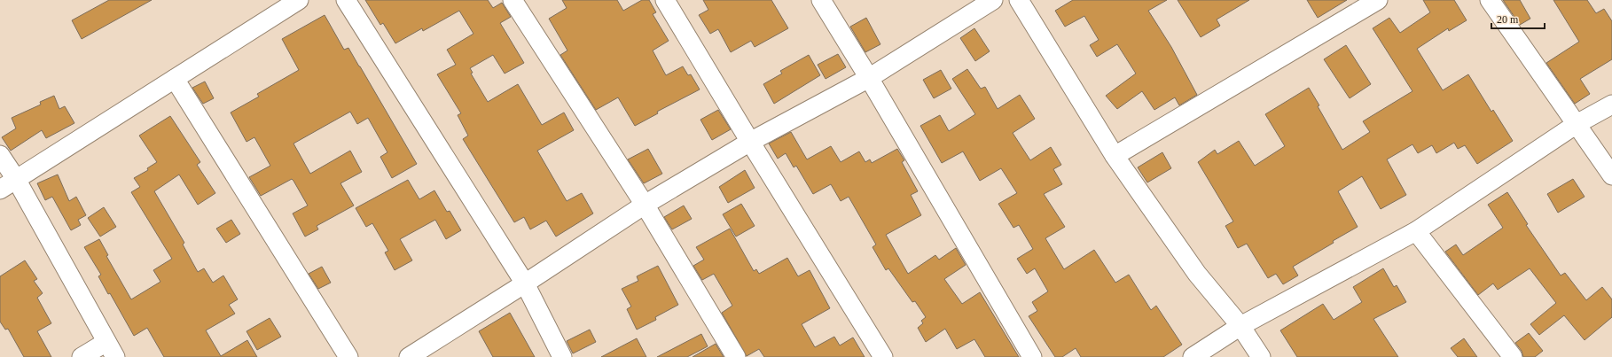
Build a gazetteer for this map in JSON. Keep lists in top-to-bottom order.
{
  "scale_bar": "20 m"
}
